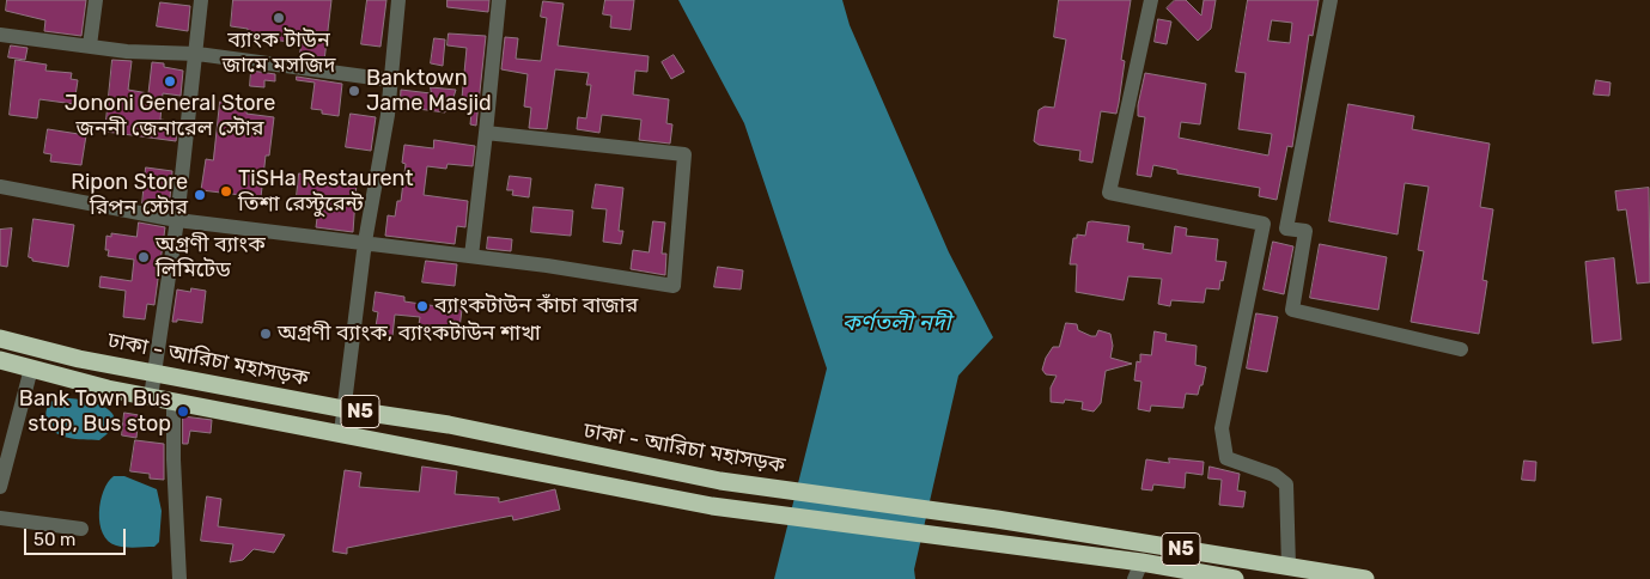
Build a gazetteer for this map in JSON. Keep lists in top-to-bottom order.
{
  "streets": {
    "highway": ["ঢাকা - আরিচা মহাসড়ক", "N5"]
  },
  "water": ["কর্ণতলী নদী"],
  "places": [
    "ব্যাংক টাউন জামে মসজিদ",
    "Jononi General Store জননী জেনারেল স্টোর",
    "Banktown Jame Masjid",
    "TiSHa Restaurent তিশা রেস্টুরেন্ট",
    "Ripon Store রিপন স্টোর",
    "অগ্রণী ব্যাংক লিমিটেড",
    "ব্যাংকটাউন কাঁচা বাজার",
    "অগ্রণী ব্যাংক, ব্যাংকটাউন শাখা",
    "Bank Town Bus stop, Bus stop"
  ],
  "scale_bar": "50 m"
}
